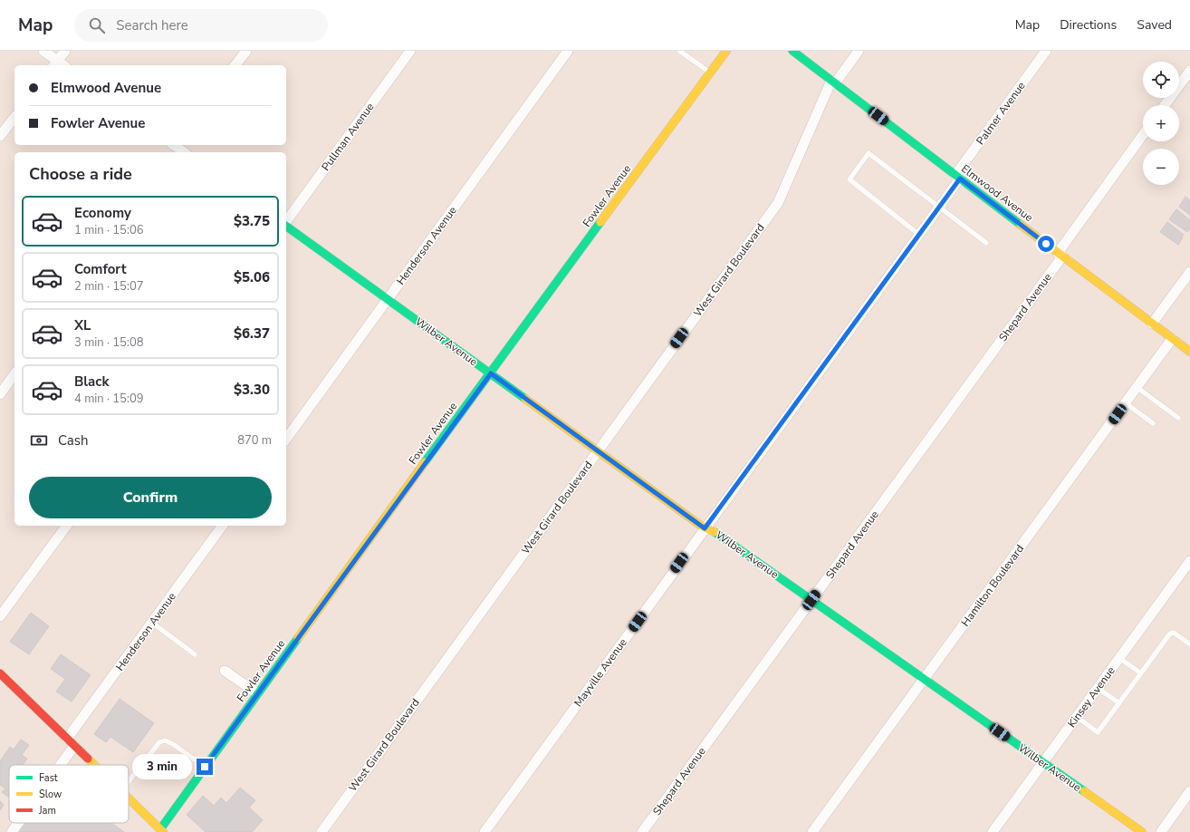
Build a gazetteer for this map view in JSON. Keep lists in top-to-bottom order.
{
  "streets": {
    "street": [
      "Palmer Avenue",
      "Pullman Avenue",
      "Elmwood Avenue",
      "Fowler Avenue",
      "Henderson Avenue",
      "West Girard Boulevard",
      "Shepard Avenue",
      "Wilber Avenue",
      "Hamilton Boulevard",
      "Mayville Avenue",
      "Kinsey Avenue"
    ]
  },
  "crossings": [
    ["Palmer Avenue", "Elmwood Avenue"],
    ["Palmer Avenue", "Mayville Avenue"],
    ["Elmwood Avenue", "West Girard Boulevard"],
    ["Elmwood Avenue", "Shepard Avenue"],
    ["Elmwood Avenue", "Hamilton Boulevard"],
    ["Elmwood Avenue", "Mayville Avenue"],
    ["Fowler Avenue", "Wilber Avenue"],
    ["Henderson Avenue", "Wilber Avenue"],
    ["West Girard Boulevard", "Wilber Avenue"],
    ["Shepard Avenue", "Wilber Avenue"],
    ["Wilber Avenue", "Hamilton Boulevard"],
    ["Wilber Avenue", "Mayville Avenue"],
    ["Wilber Avenue", "Kinsey Avenue"]
  ],
  "legend": ["Fast", "Slow", "Jam"],
  "page": {
    "header": "Map",
    "search": "Search here",
    "nav": ["Map", "Directions", "Saved"],
    "map_buttons": ["+", "−"],
    "banner": ["Elmwood Avenue", "Fowler Avenue"],
    "heading": "Choose a ride",
    "list": [
      {
        "name": "Economy",
        "note": "1 min · 15:06",
        "value": "$3.75"
      },
      {
        "name": "Comfort",
        "note": "2 min · 15:07",
        "value": "$5.06"
      },
      {
        "name": "XL",
        "note": "3 min · 15:08",
        "value": "$6.37"
      },
      {
        "name": "Black",
        "note": "4 min · 15:09",
        "value": "$3.30"
      }
    ],
    "pay": ["Cash", "870 m"],
    "buttons": "Confirm",
    "bubble": "3 min"
  }
}
